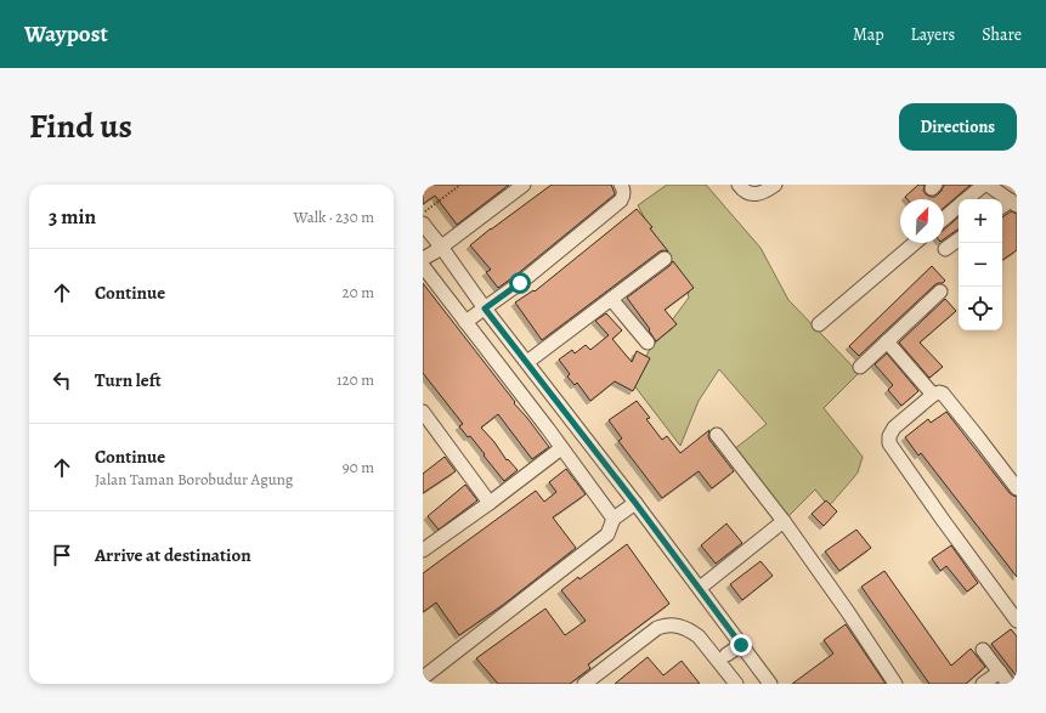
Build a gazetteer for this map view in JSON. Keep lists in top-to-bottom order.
{
  "north": "top right",
  "page": {
    "header": "Waypost",
    "nav": ["Map", "Layers", "Share"],
    "title": "Find us",
    "buttons": "Directions",
    "heading": ["3 min", "Walk · 230 m"],
    "map_buttons": ["+", "−"],
    "list": [
      ["Continue", "20 m"],
      ["Turn left", "120 m"],
      ["Continue", "Jalan Taman Borobudur Agung", "90 m"],
      "Arrive at destination"
    ]
  }
}
